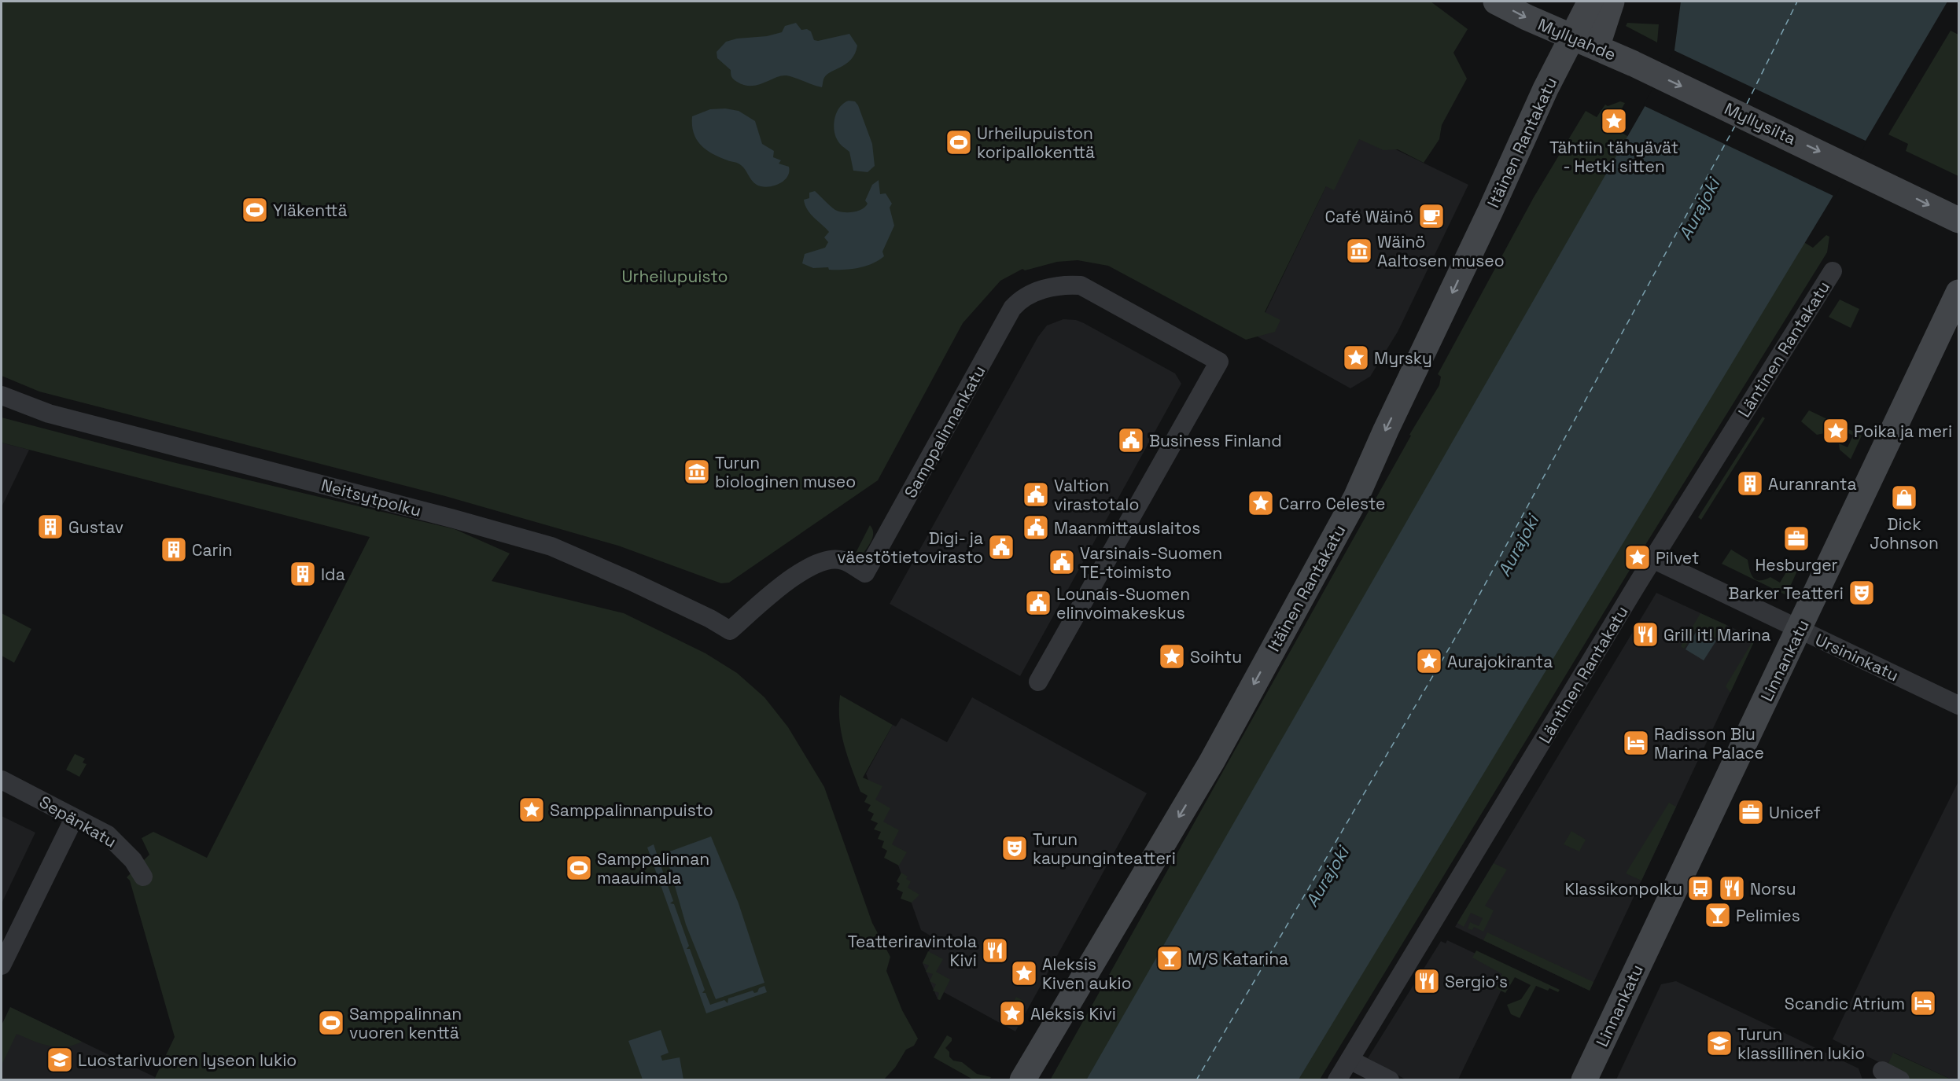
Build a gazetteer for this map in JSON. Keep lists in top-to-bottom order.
{
  "streets": {
    "main road": [
      "Myllyahde",
      "Myllysilta",
      "Itäinen Rantakatu",
      "Linnankatu"
    ],
    "street": [
      "Läntinen Rantakatu",
      "Samppalinnankatu",
      "Neitsytpolku",
      "Ursininkatu",
      "Sepänkatu"
    ]
  },
  "crossings": [
    ["Myllyahde", "Myllysilta"],
    ["Myllyahde", "Itäinen Rantakatu"],
    ["Läntinen Rantakatu", "Ursininkatu"],
    ["Samppalinnankatu", "Neitsytpolku"],
    ["Ursininkatu", "Linnankatu"]
  ],
  "one_way": ["Myllyahde", "Myllysilta", "Itäinen Rantakatu"],
  "water": ["Aurajoki"],
  "parks": ["Urheilupuisto"],
  "places": {
    "place": [
      "Tähtiin tähyävät - Hetki sitten",
      "Myrsky",
      "Poika ja meri",
      "Carro Celeste",
      "Pilvet",
      "Soihtu",
      "Aurajokiranta",
      "Samppalinnanpuisto",
      "Aleksis Kiven aukio",
      "Aleksis Kivi"
    ],
    "sports": [
      "Urheilupuiston koripallokenttä",
      "Yläkenttä",
      "Samppalinnan maauimala",
      "Samppalinnan vuoren kenttä"
    ],
    "cafe": ["Café Wäinö"],
    "museum": ["Wäinö Aaltosen museo", "Turun biologinen museo"],
    "public building": [
      "Business Finland",
      "Valtion virastotalo",
      "Maanmittauslaitos",
      "Digi- ja väestötietovirasto",
      "Varsinais-Suomen TE-toimisto",
      "Lounais-Suomen elinvoimakeskus"
    ],
    "building": [
      "Auranranta",
      "Gustav",
      "Carin",
      "Ida"
    ],
    "shop": ["Dick Johnson"],
    "office": ["Hesburger", "Unicef"],
    "theatre": ["Barker Teatteri", "Turun kaupunginteatteri"],
    "restaurant": [
      "Grill it! Marina",
      "Norsu",
      "Teatteriravintola Kivi",
      "Sergio's"
    ],
    "hotel": ["Radisson Blu Marina Palace", "Scandic Atrium"],
    "bus stop": ["Klassikonpolku"],
    "bar": ["Pelimies", "M/S Katarina"],
    "school or university": ["Turun klassillinen lukio", "Luostarivuoren lyseon lukio"]
  }
}
